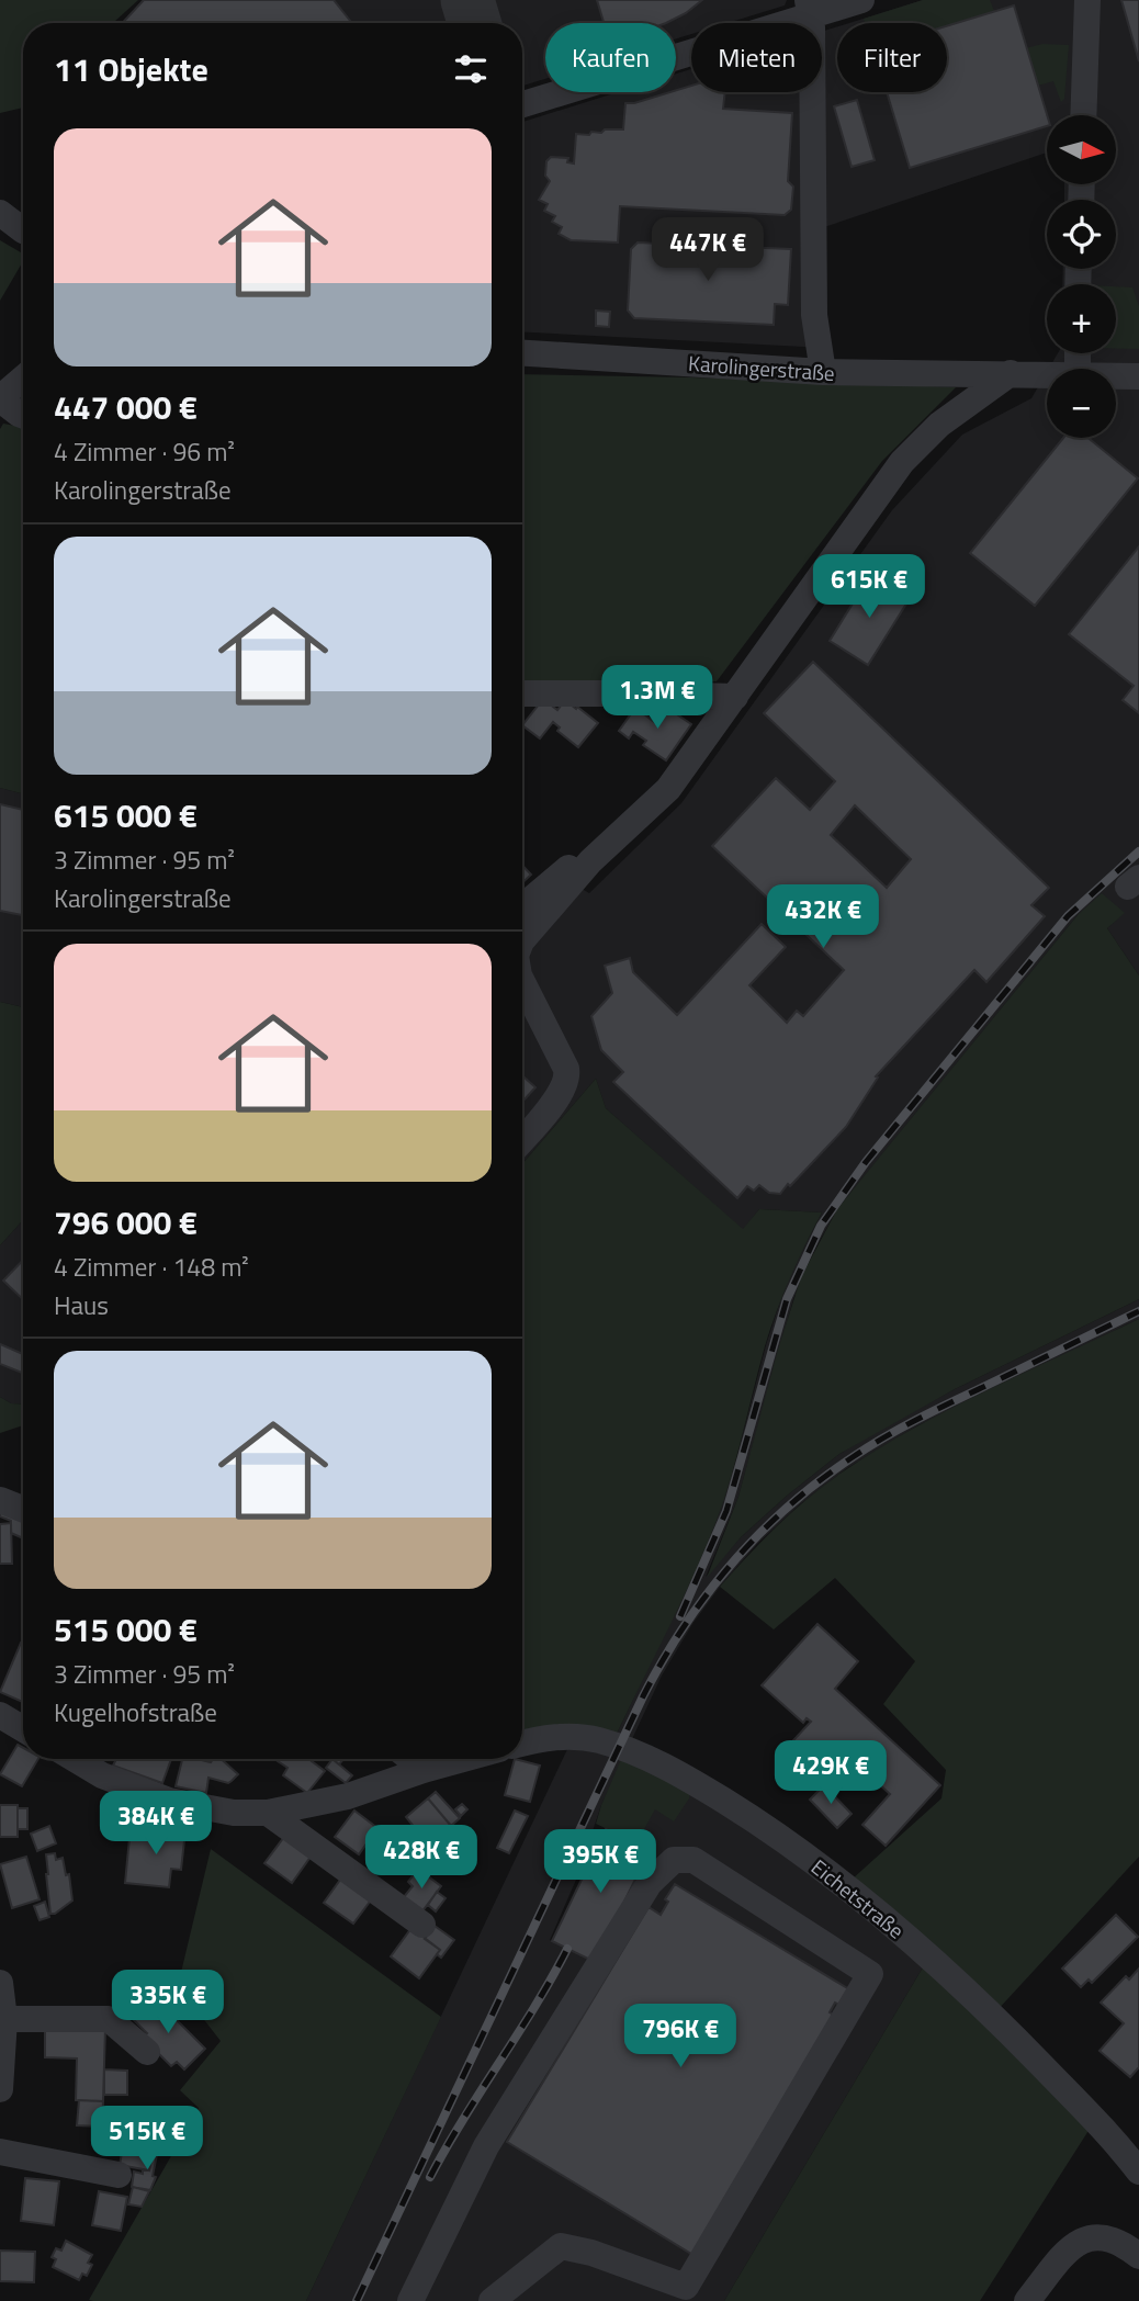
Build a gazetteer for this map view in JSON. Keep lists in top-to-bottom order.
{
  "streets": {
    "street": ["Karolingerstraße", "Eichetstraße"]
  },
  "north": "right",
  "page": {
    "chip": ["Kaufen", "Mieten", "Filter"],
    "heading": "11 Objekte",
    "map_buttons": ["+", "−"],
    "list": [
      {
        "name": "447 000 €",
        "note": "4 Zimmer · 96 m² · Karolingerstraße"
      },
      {
        "name": "615 000 €",
        "note": "3 Zimmer · 95 m² · Karolingerstraße"
      },
      {
        "name": "796 000 €",
        "note": "4 Zimmer · 148 m² · Haus"
      },
      {
        "name": "515 000 €",
        "note": "3 Zimmer · 95 m² · Kugelhofstraße"
      }
    ],
    "price": [
      "447K €",
      "615K €",
      "1.3M €",
      "432K €",
      "429K €",
      "384K €",
      "428K €",
      "395K €",
      "335K €",
      "796K €",
      "515K €"
    ]
  }
}
